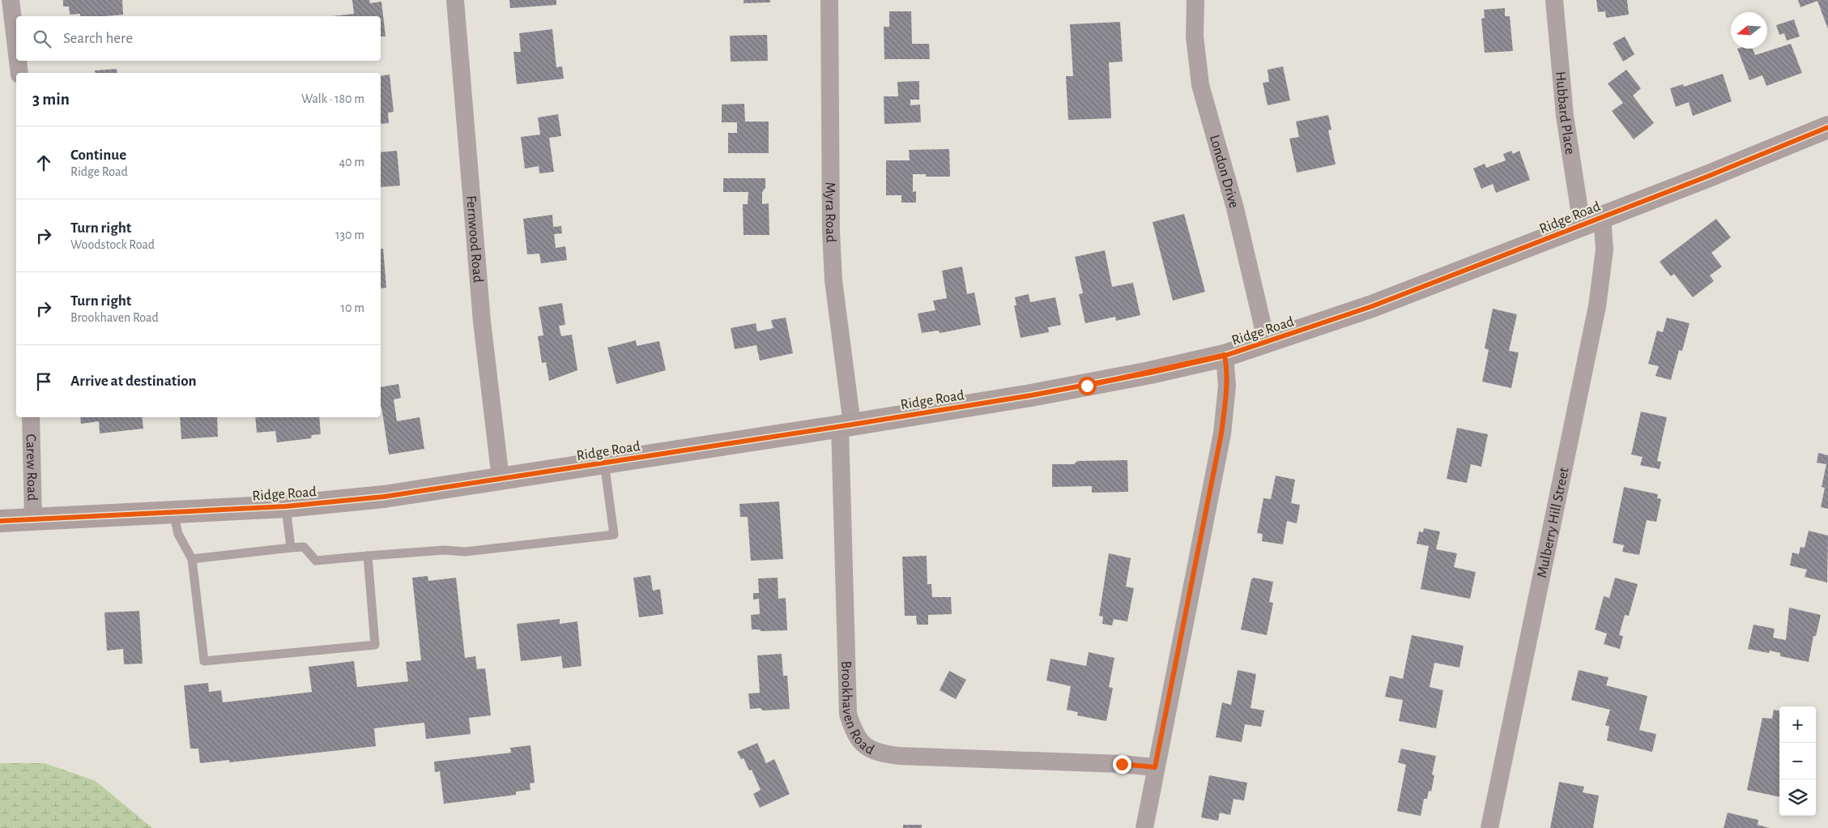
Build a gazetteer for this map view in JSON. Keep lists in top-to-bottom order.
{
  "streets": {
    "main road": ["Ridge Road"],
    "street": [
      "Hubbard Place",
      "London Drive",
      "Myra Road",
      "Fernwood Road",
      "Carew Road",
      "Mulberry Hill Street",
      "Brookhaven Road"
    ]
  },
  "crossings": [
    ["Hubbard Place", "Ridge Road"],
    ["London Drive", "Ridge Road"],
    ["Myra Road", "Ridge Road"],
    ["Myra Road", "Brookhaven Road"],
    ["Ridge Road", "Fernwood Road"],
    ["Ridge Road", "Carew Road"],
    ["Ridge Road", "Mulberry Hill Street"],
    ["Ridge Road", "Brookhaven Road"]
  ],
  "north": "left",
  "page": {
    "search": "Search here",
    "heading": ["3 min", "Walk · 180 m"],
    "list": [
      ["Continue", "Ridge Road", "40 m"],
      ["Turn right", "Woodstock Road", "130 m"],
      ["Turn right", "Brookhaven Road", "10 m"],
      "Arrive at destination"
    ],
    "map_buttons": ["+", "−"]
  }
}
